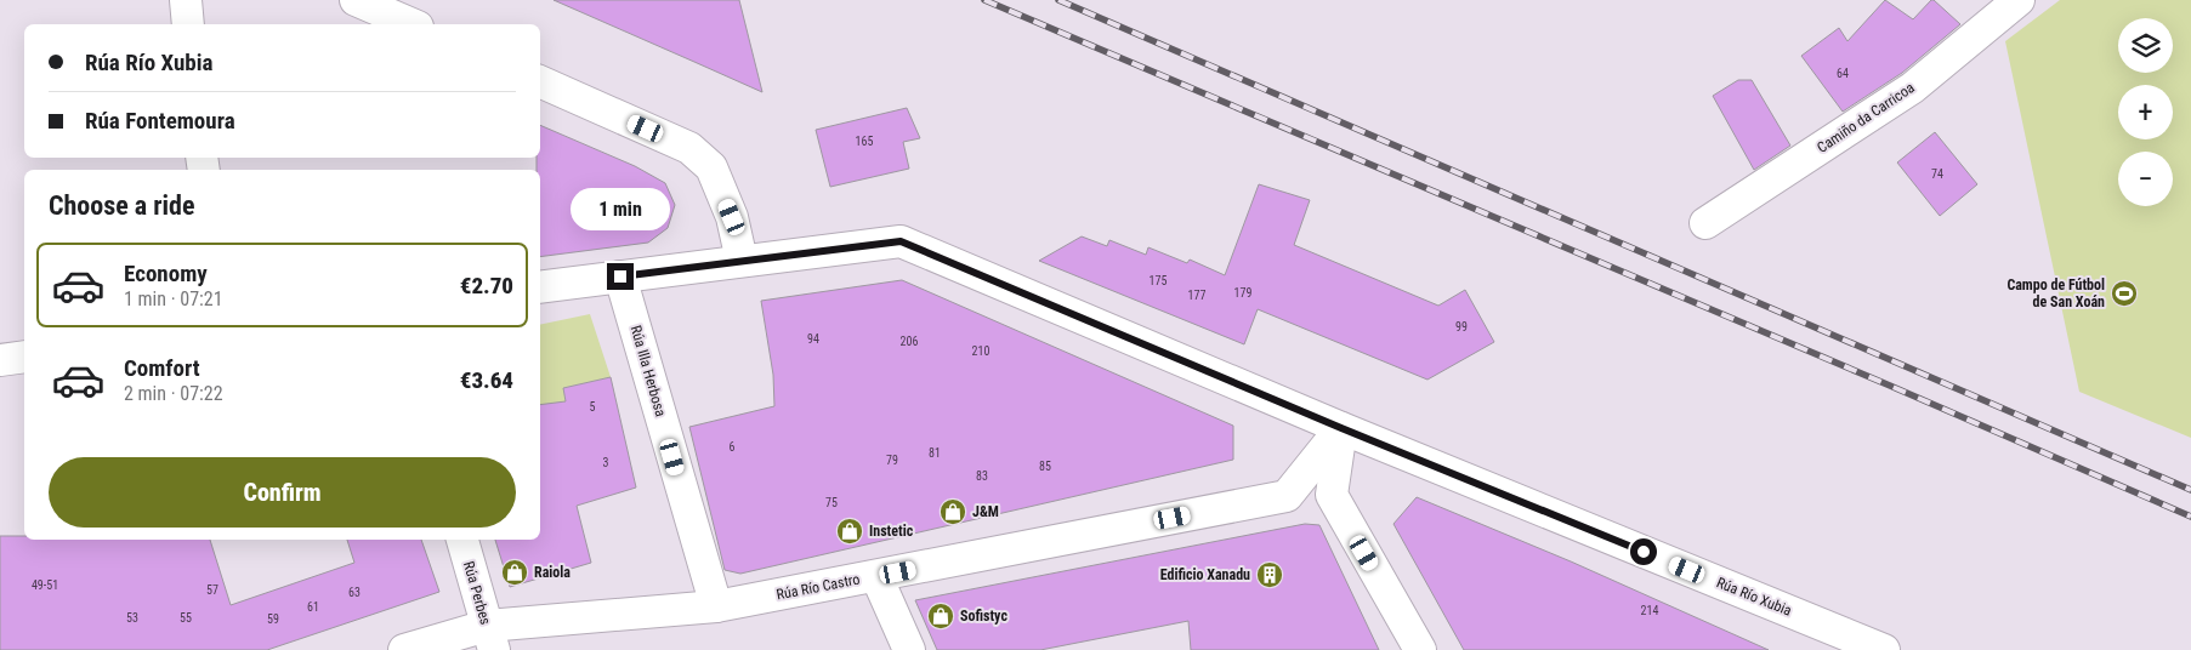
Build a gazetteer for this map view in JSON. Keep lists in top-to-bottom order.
{
  "streets": {
    "street": [
      "Camiño da Carricoa",
      "Rúa Illa Herbosa",
      "Rúa Río Castro",
      "Rúa Perbes",
      "Rúa Río Xubia"
    ]
  },
  "crossings": [
    ["Rúa Illa Herbosa", "Rúa Río Castro"],
    ["Rúa Illa Herbosa", "Rúa Río Xubia"],
    ["Rúa Río Castro", "Rúa Perbes"],
    ["Rúa Río Castro", "Rúa Río Xubia"]
  ],
  "places": {
    "sports": ["Campo de Fútbol de San Xoán"],
    "shop": [
      "J&M",
      "Instetic",
      "Raiola",
      "Sofistyc"
    ],
    "building": ["Edificio Xanadu"]
  },
  "house_numbers": [
    "64",
    "165",
    "74",
    "175",
    "179",
    "177",
    "99",
    "94",
    "206",
    "210",
    "5",
    "6",
    "81",
    "79",
    "3",
    "85",
    "83",
    "75",
    "49-51",
    "57",
    "63",
    "61",
    "214",
    "53",
    "55",
    "59"
  ],
  "page": {
    "map_buttons": ["+", "−"],
    "banner": ["Rúa Río Xubia", "Rúa Fontemoura"],
    "heading": "Choose a ride",
    "bubble": "1 min",
    "list": [
      {
        "name": "Economy",
        "note": "1 min · 07:21",
        "value": "€2.70"
      },
      {
        "name": "Comfort",
        "note": "2 min · 07:22",
        "value": "€3.64"
      }
    ],
    "buttons": "Confirm"
  }
}
